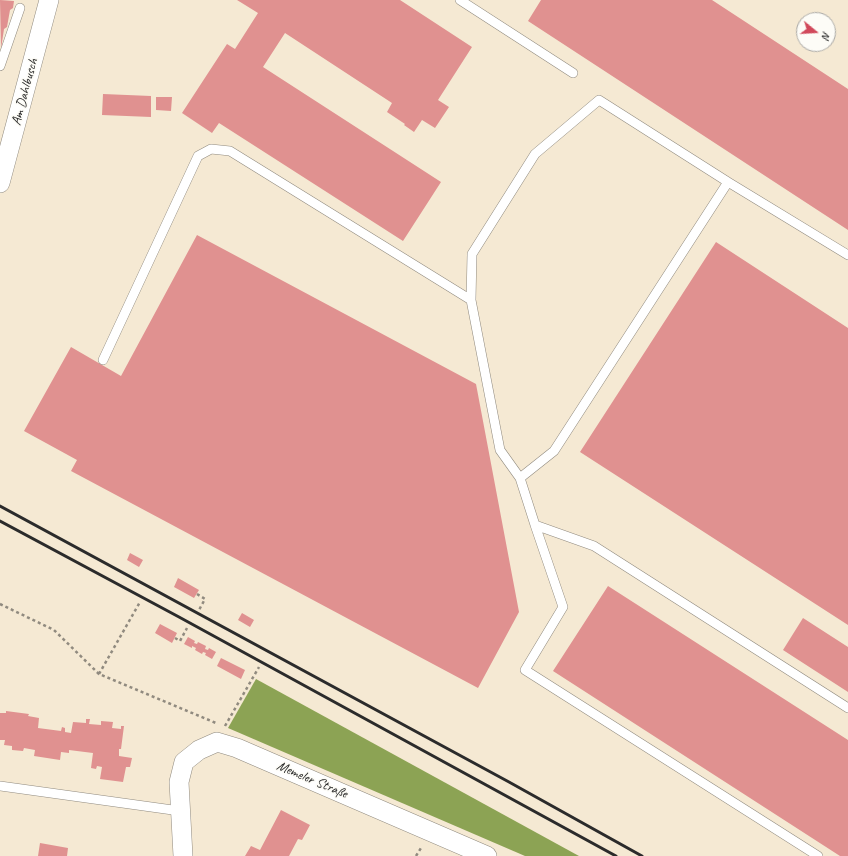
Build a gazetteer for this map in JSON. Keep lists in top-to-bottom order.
{
  "streets": {
    "street": ["Am Dahlbusch", "Memeler Straße"]
  },
  "north": "right"
}
